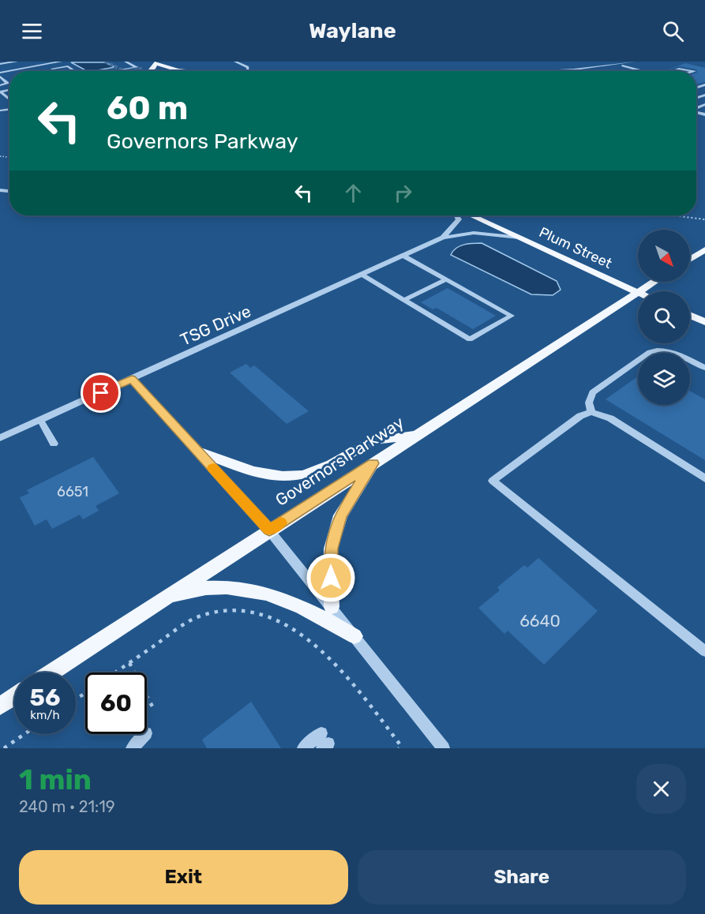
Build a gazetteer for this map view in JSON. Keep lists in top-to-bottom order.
{
  "streets": {
    "main road": ["Plum Street", "Governors Parkway"],
    "street": ["TSG Drive"]
  },
  "crossings": [
    ["Plum Street", "TSG Drive"]
  ],
  "house_numbers": ["6651", "6640"],
  "north": "bottom right",
  "page": {
    "header": "Waylane",
    "turn": ["60 m", "Governors Parkway"],
    "speed": "56 km/h",
    "limit": "60",
    "heading": ["1 min", "240 m · 21:19"],
    "buttons": ["Exit", "Share"]
  }
}
